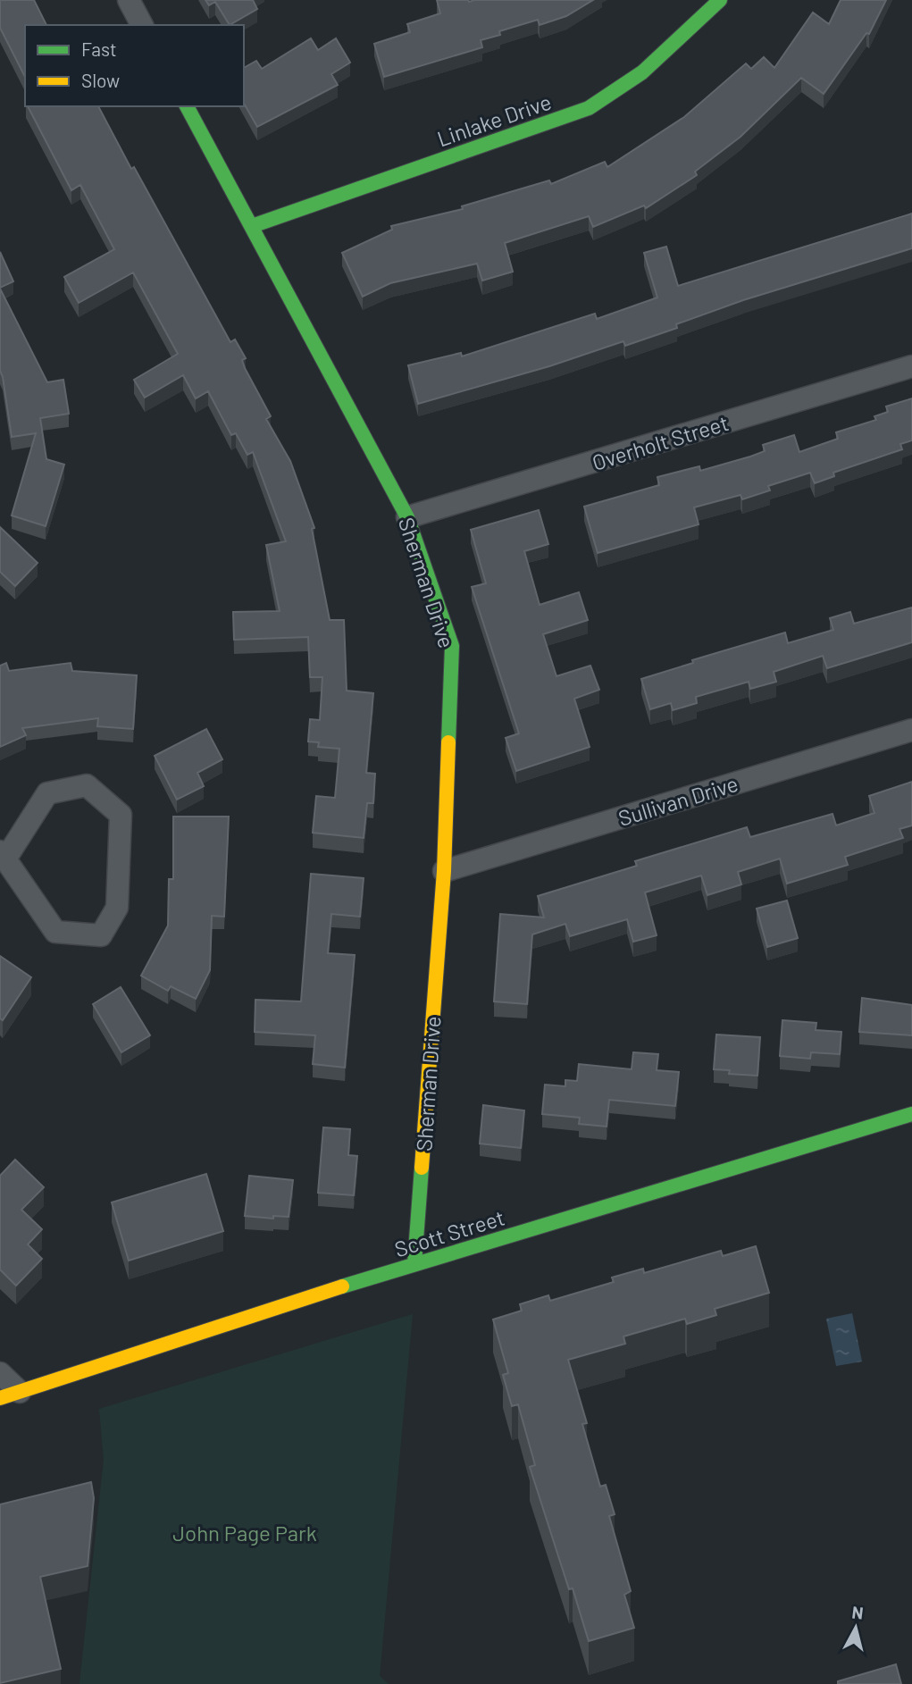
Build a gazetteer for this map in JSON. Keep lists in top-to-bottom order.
{
  "streets": {
    "street": [
      "Linlake Drive",
      "Overholt Street",
      "Sherman Drive",
      "Sullivan Drive",
      "Scott Street"
    ]
  },
  "crossings": [
    ["Linlake Drive", "Sherman Drive"],
    ["Overholt Street", "Sherman Drive"],
    ["Sherman Drive", "Sullivan Drive"],
    ["Sherman Drive", "Scott Street"]
  ],
  "parks": ["John Page Park"],
  "legend": ["Fast", "Slow"],
  "north": "top"
}
